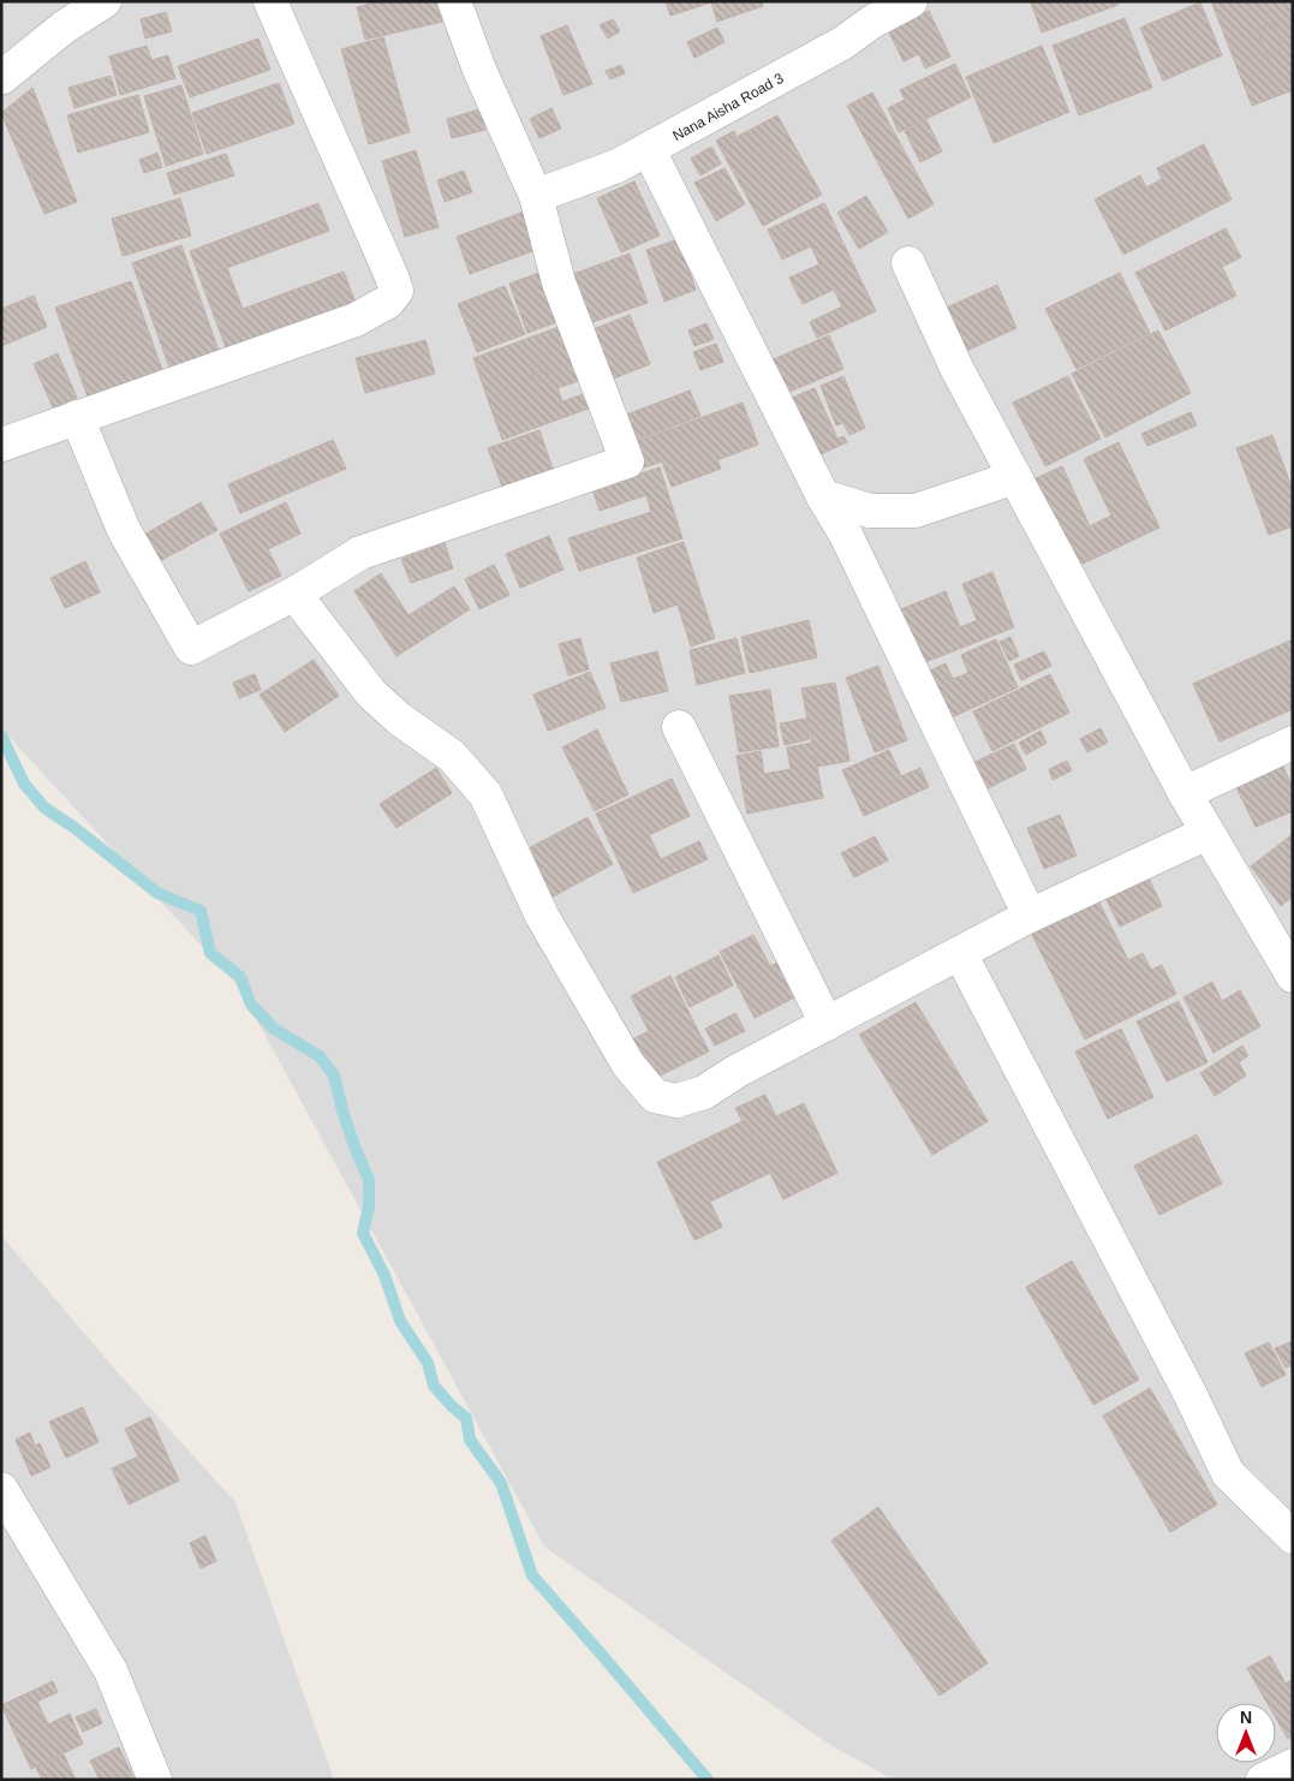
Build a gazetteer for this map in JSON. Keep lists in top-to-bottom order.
{
  "streets": {
    "street": ["Nana Aisha Road 3"]
  },
  "north": "top"
}
